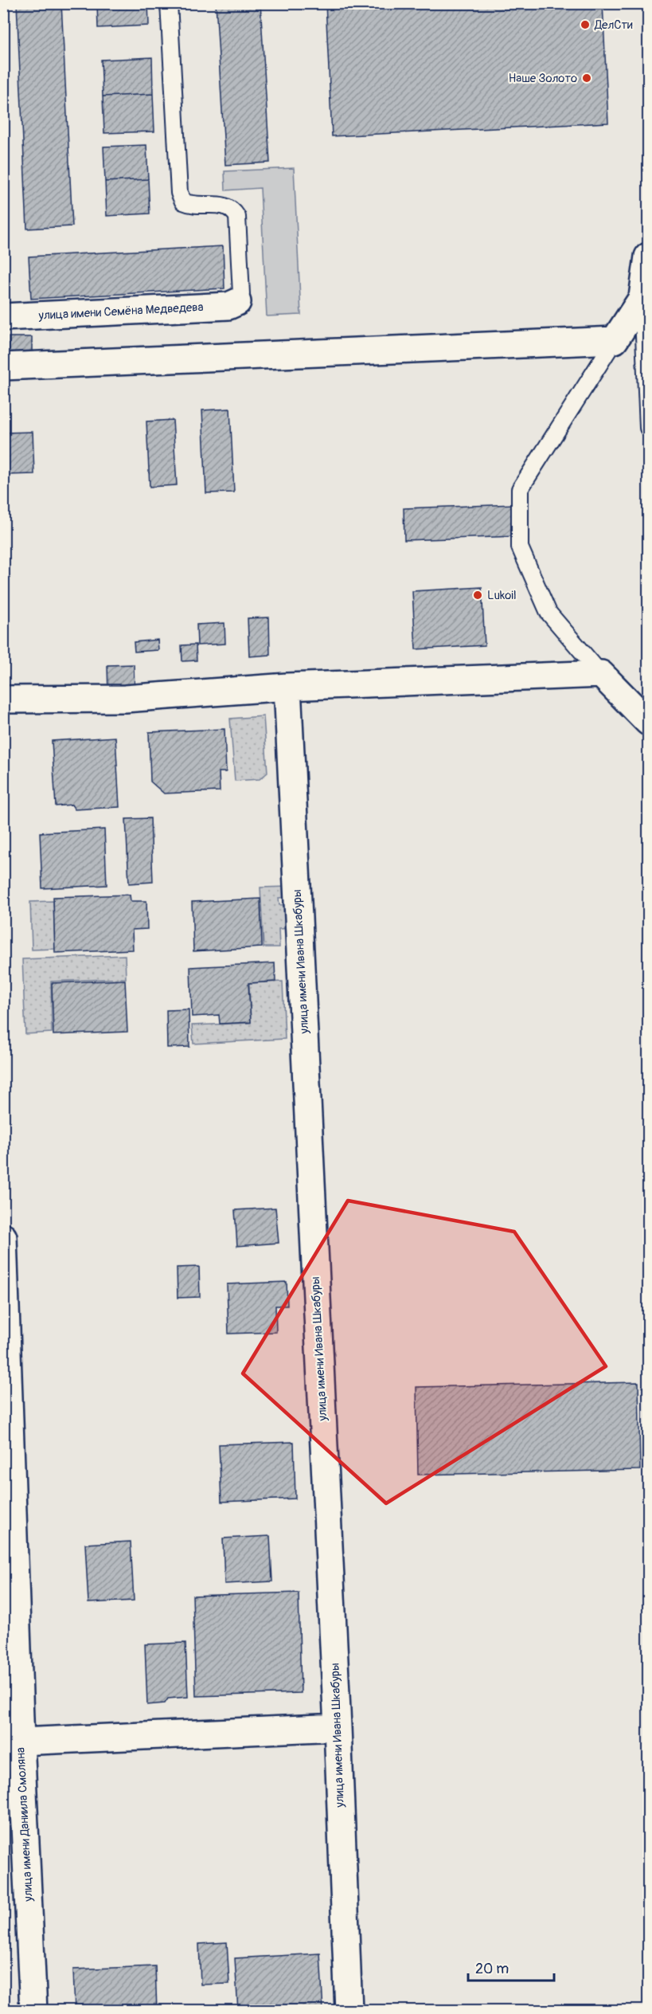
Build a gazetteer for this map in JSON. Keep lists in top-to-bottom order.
{
  "streets": {
    "street": ["улица имени Семёна Медведева", "улица имени Ивана Шкабуры", "улица имени Даниила Смоляна"]
  },
  "places": ["ДелСти", "Наше Золото", "Lukoil"],
  "scale_bar": "20 m"
}
